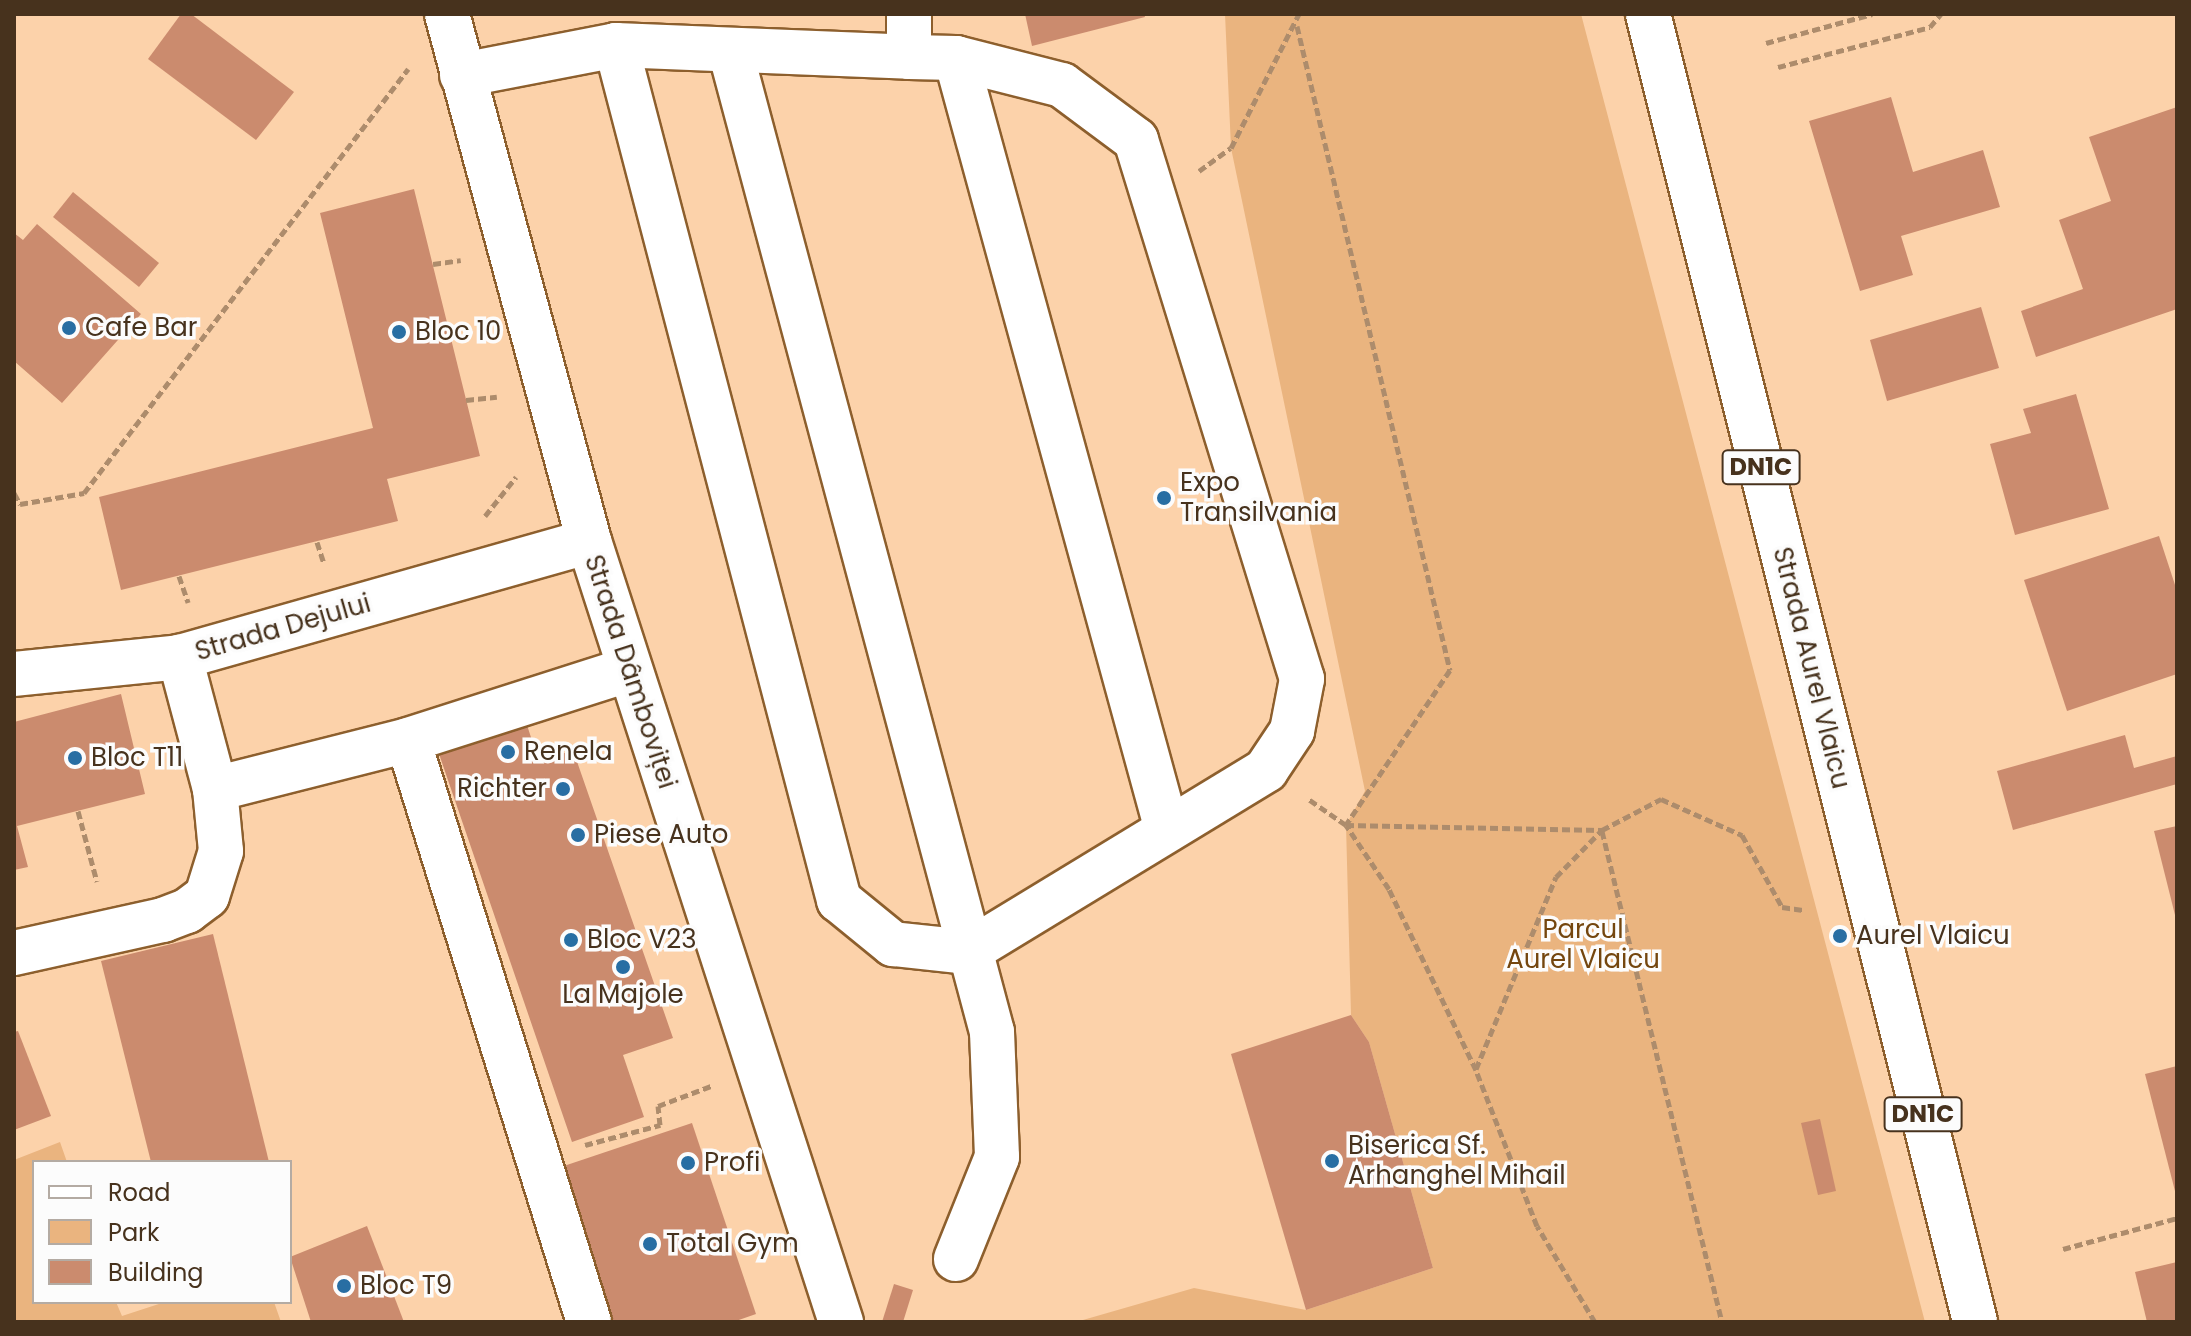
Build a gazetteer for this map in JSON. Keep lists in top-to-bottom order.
{
  "streets": {
    "street": [
      "DN1C",
      "Strada Dejului",
      "Strada Aurel Vlaicu",
      "Strada Dâmboviței"
    ]
  },
  "crossings": [
    ["Strada Dejului", "Strada Dâmboviței"]
  ],
  "parks": ["Parcul Aurel Vlaicu"],
  "places": [
    "Cafe Bar",
    "Bloc 10",
    "Expo Transilvania",
    "Renela",
    "Bloc T11",
    "Richter",
    "Piese Auto",
    "Aurel Vlaicu",
    "Bloc V23",
    "La Majole",
    "Biserica Sf. Arhanghel Mihail",
    "Profi",
    "Total Gym",
    "Bloc T9"
  ],
  "legend": ["Road", "Park", "Building"]
}
